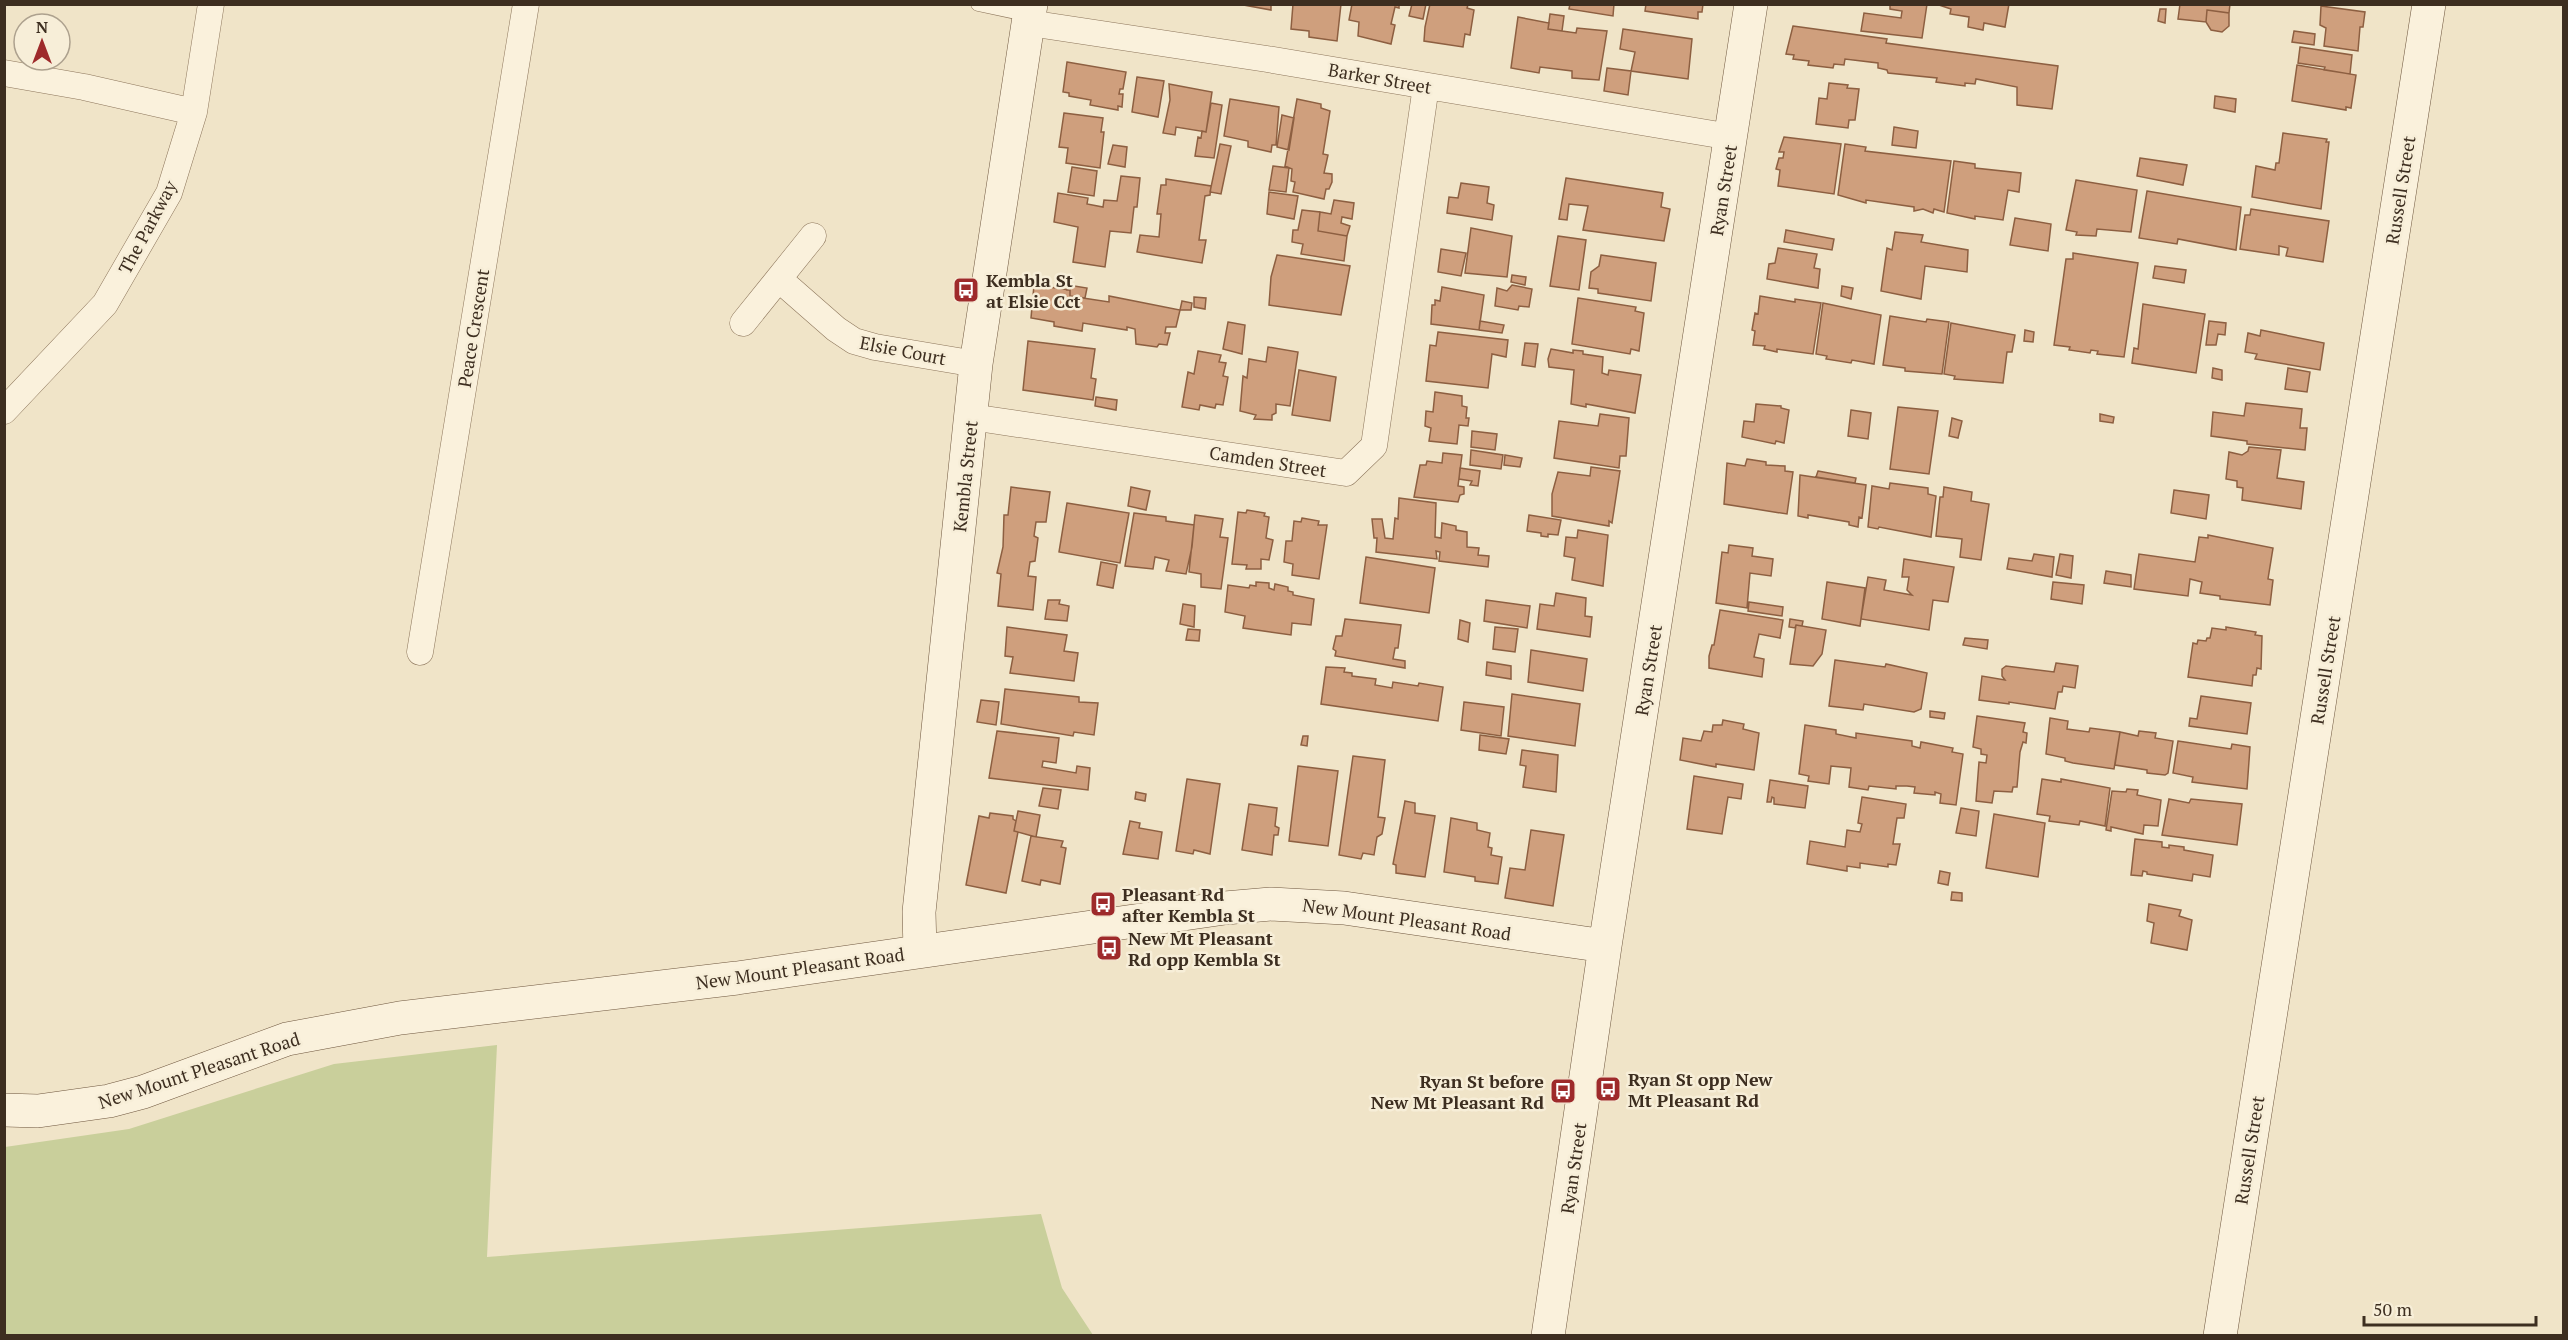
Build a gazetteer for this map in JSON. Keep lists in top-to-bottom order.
{
  "streets": {
    "main road": [
      "Ryan Street",
      "Russell Street",
      "Kembla Street",
      "New Mount Pleasant Road"
    ],
    "street": [
      "Barker Street",
      "The Parkway",
      "Peace Crescent",
      "Elsie Court",
      "Camden Street"
    ]
  },
  "crossings": [
    ["Barker Street", "Ryan Street"],
    ["Barker Street", "Camden Street"],
    ["Barker Street", "Kembla Street"],
    ["Ryan Street", "New Mount Pleasant Road"],
    ["Elsie Court", "Kembla Street"],
    ["Camden Street", "Kembla Street"],
    ["Kembla Street", "New Mount Pleasant Road"]
  ],
  "places": {
    "bus stop": [
      "Kembla St at Elsie Cct",
      "Pleasant Rd after Kembla St",
      "New Mt Pleasant Rd opp Kembla St",
      "Ryan St opp New Mt Pleasant Rd",
      "Ryan St before New Mt Pleasant Rd"
    ]
  },
  "scale_bar": "50 m",
  "north": "top"
}
